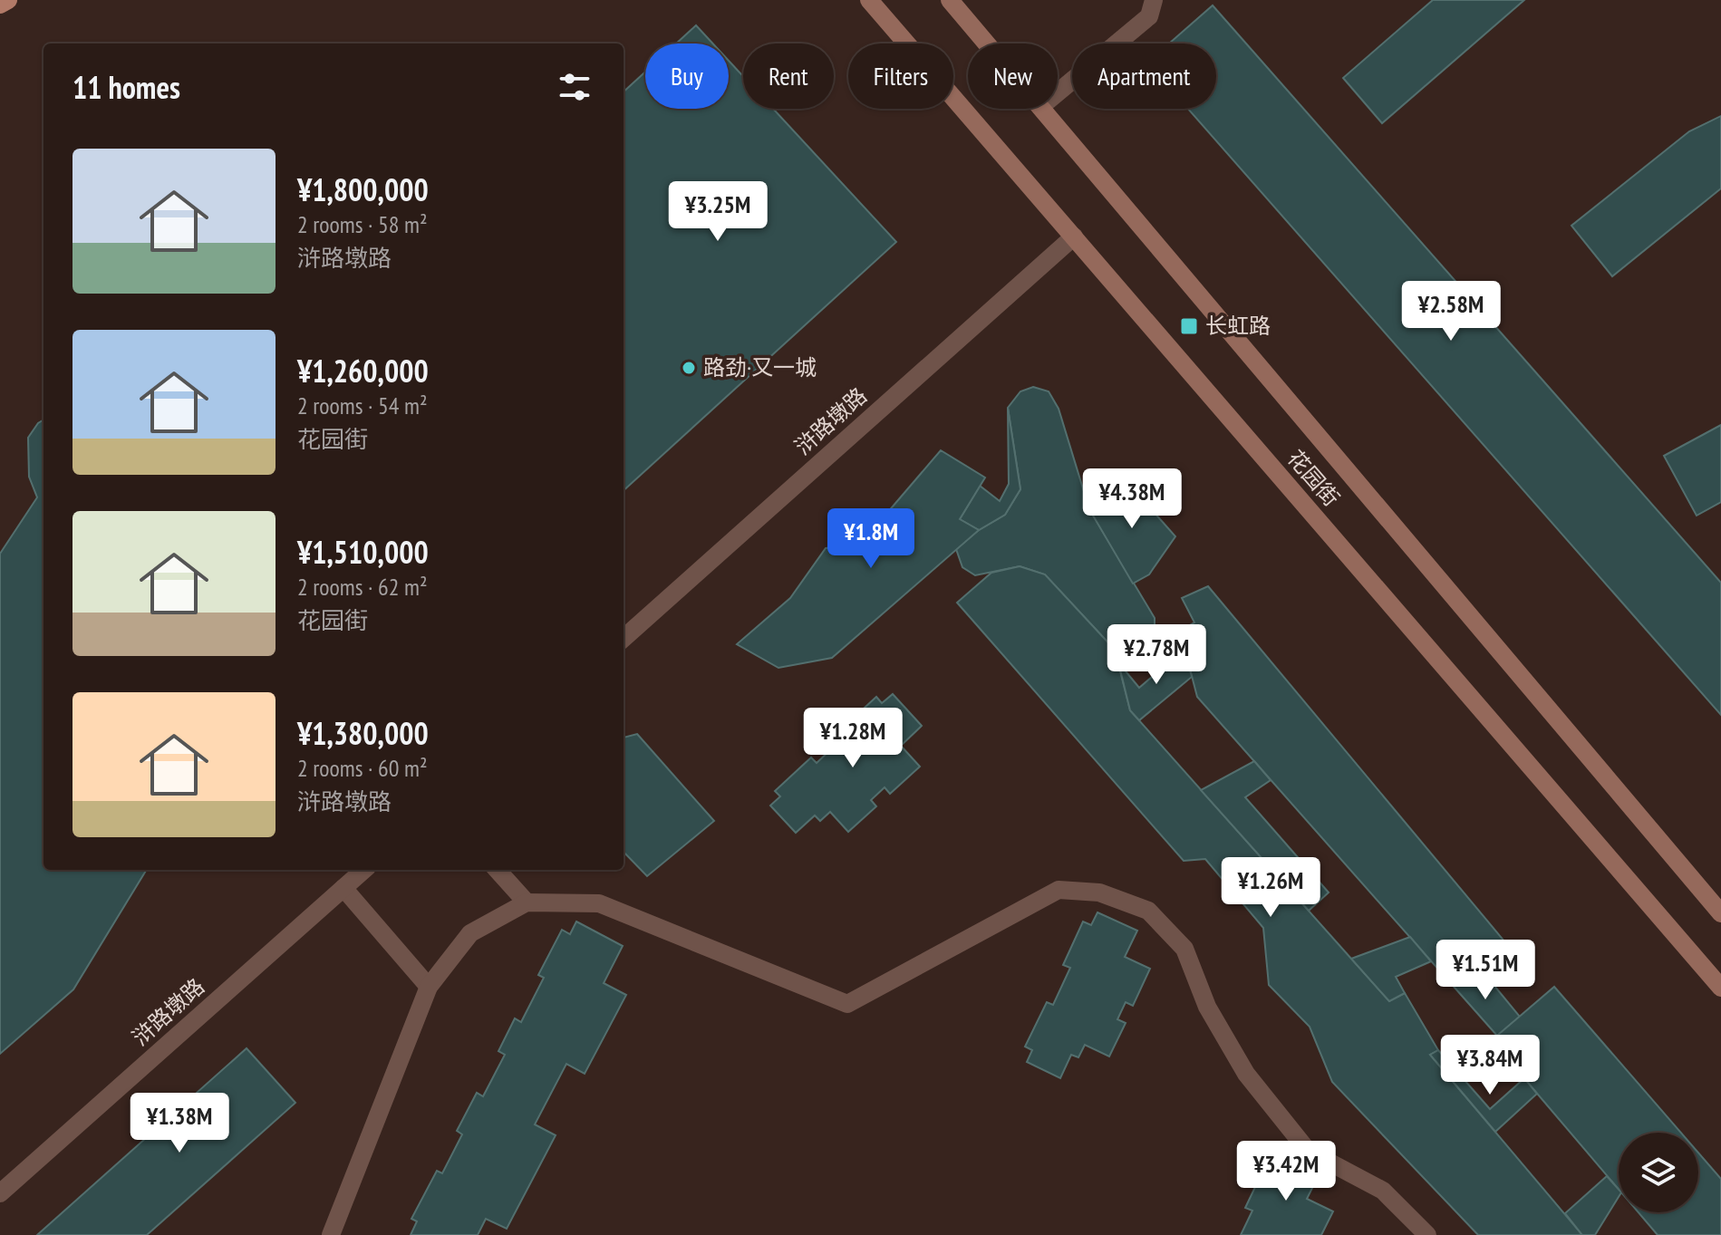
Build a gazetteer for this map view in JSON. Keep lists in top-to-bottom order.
{
  "streets": {
    "main road": ["花园街"],
    "street": ["浒路墩路"]
  },
  "crossings": [
    ["浒路墩路", "花园街"]
  ],
  "places": {
    "transit": ["长虹路"],
    "other": ["路劲·又一城"]
  },
  "page": {
    "chip": [
      "Buy",
      "Rent",
      "Filters",
      "New",
      "Apartment"
    ],
    "heading": "11 homes",
    "list": [
      {
        "name": "¥1,800,000",
        "note": "2 rooms · 58 m² · 浒路墩路"
      },
      {
        "name": "¥1,260,000",
        "note": "2 rooms · 54 m² · 花园街"
      },
      {
        "name": "¥1,510,000",
        "note": "2 rooms · 62 m² · 花园街"
      },
      {
        "name": "¥1,380,000",
        "note": "2 rooms · 60 m² · 浒路墩路"
      }
    ],
    "price": [
      "¥3.25M",
      "¥2.58M",
      "¥4.38M",
      "¥1.8M",
      "¥2.78M",
      "¥1.28M",
      "¥1.26M",
      "¥1.51M",
      "¥3.84M",
      "¥1.38M",
      "¥3.42M"
    ]
  }
}
